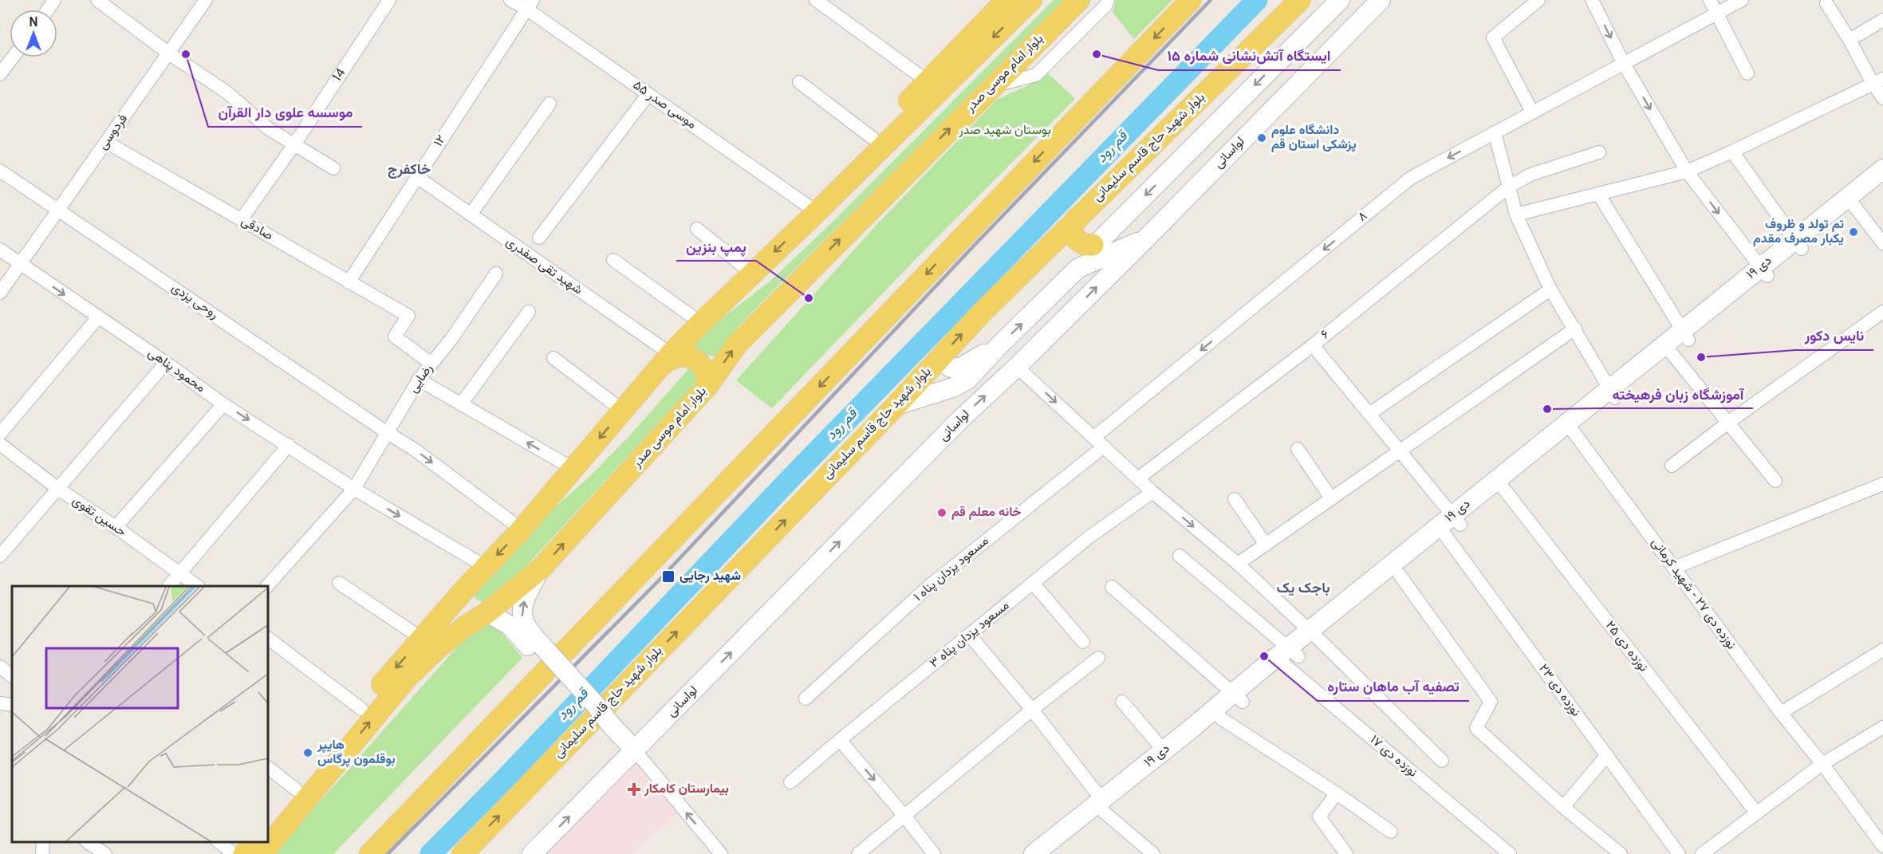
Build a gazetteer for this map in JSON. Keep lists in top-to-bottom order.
{
  "streets": {
    "main road": [
      "بلوار امام موسی صدر",
      "بلوار شهید حاج قاسم سلیمانی",
      "لواسانی",
      "۱۹ دی"
    ],
    "street": [
      "14",
      "موسی صدر ۵۵",
      "فردوسی",
      "۱۲",
      "۸",
      "صادقی",
      "شهید تقی صفدری",
      "روحی یزدی",
      "۶",
      "محمود پناهی",
      "رضایی",
      "حسین تقوی",
      "۱ مسعود یزدان پناه",
      "نوزده دی ۲۷ - شهید کرمانی",
      "۳ مسعود یزدان پناه",
      "نوزده دی ۲۵",
      "نوزده دی ۲۳",
      "نوزده دی ۱۷"
    ]
  },
  "crossings": [
    ["14", "صادقی"],
    ["موسی صدر ۵۵", "۱۲"],
    ["فردوسی", "صادقی"],
    ["فردوسی", "روحی یزدی"],
    ["فردوسی", "محمود پناهی"],
    ["۱۲", "صادقی"],
    ["۱۲", "شهید تقی صفدری"],
    ["۸", "۱ مسعود یزدان پناه"],
    ["صادقی", "رضایی"],
    ["۱۹ دی", "نوزده دی ۲۷ - شهید کرمانی"],
    ["۱۹ دی", "نوزده دی ۲۵"],
    ["۱۹ دی", "نوزده دی ۲۳"],
    ["۱۹ دی", "نوزده دی ۱۷"],
    ["روحی یزدی", "رضایی"],
    ["۶", "نوزده دی ۲۳"],
    ["محمود پناهی", "رضایی"]
  ],
  "one_way": ["۸"],
  "districts": ["خاکفرج", "باجک یک"],
  "water": ["قم رود"],
  "parks": ["بوستان شهید صدر"],
  "places": {
    "other": [
      "موسسه علوی دار القرآن",
      "ایستگاه آتش‌نشانی شماره ۱۵",
      "دانشگاه علوم پزشکی استان قم",
      "تم تولد و ظروف یکبار مصرف مقدم",
      "پمپ بنزین",
      "نایس دکور",
      "آموزشگاه زبان فرهیخته",
      "خانه معلم قم",
      "تصفیه آب ماهان ستاره",
      "هایپر بوقلمون پرگاس"
    ],
    "transit": ["شهید رجایی"],
    "health": ["بیمارستان کامکار"]
  },
  "north": "top"
}
